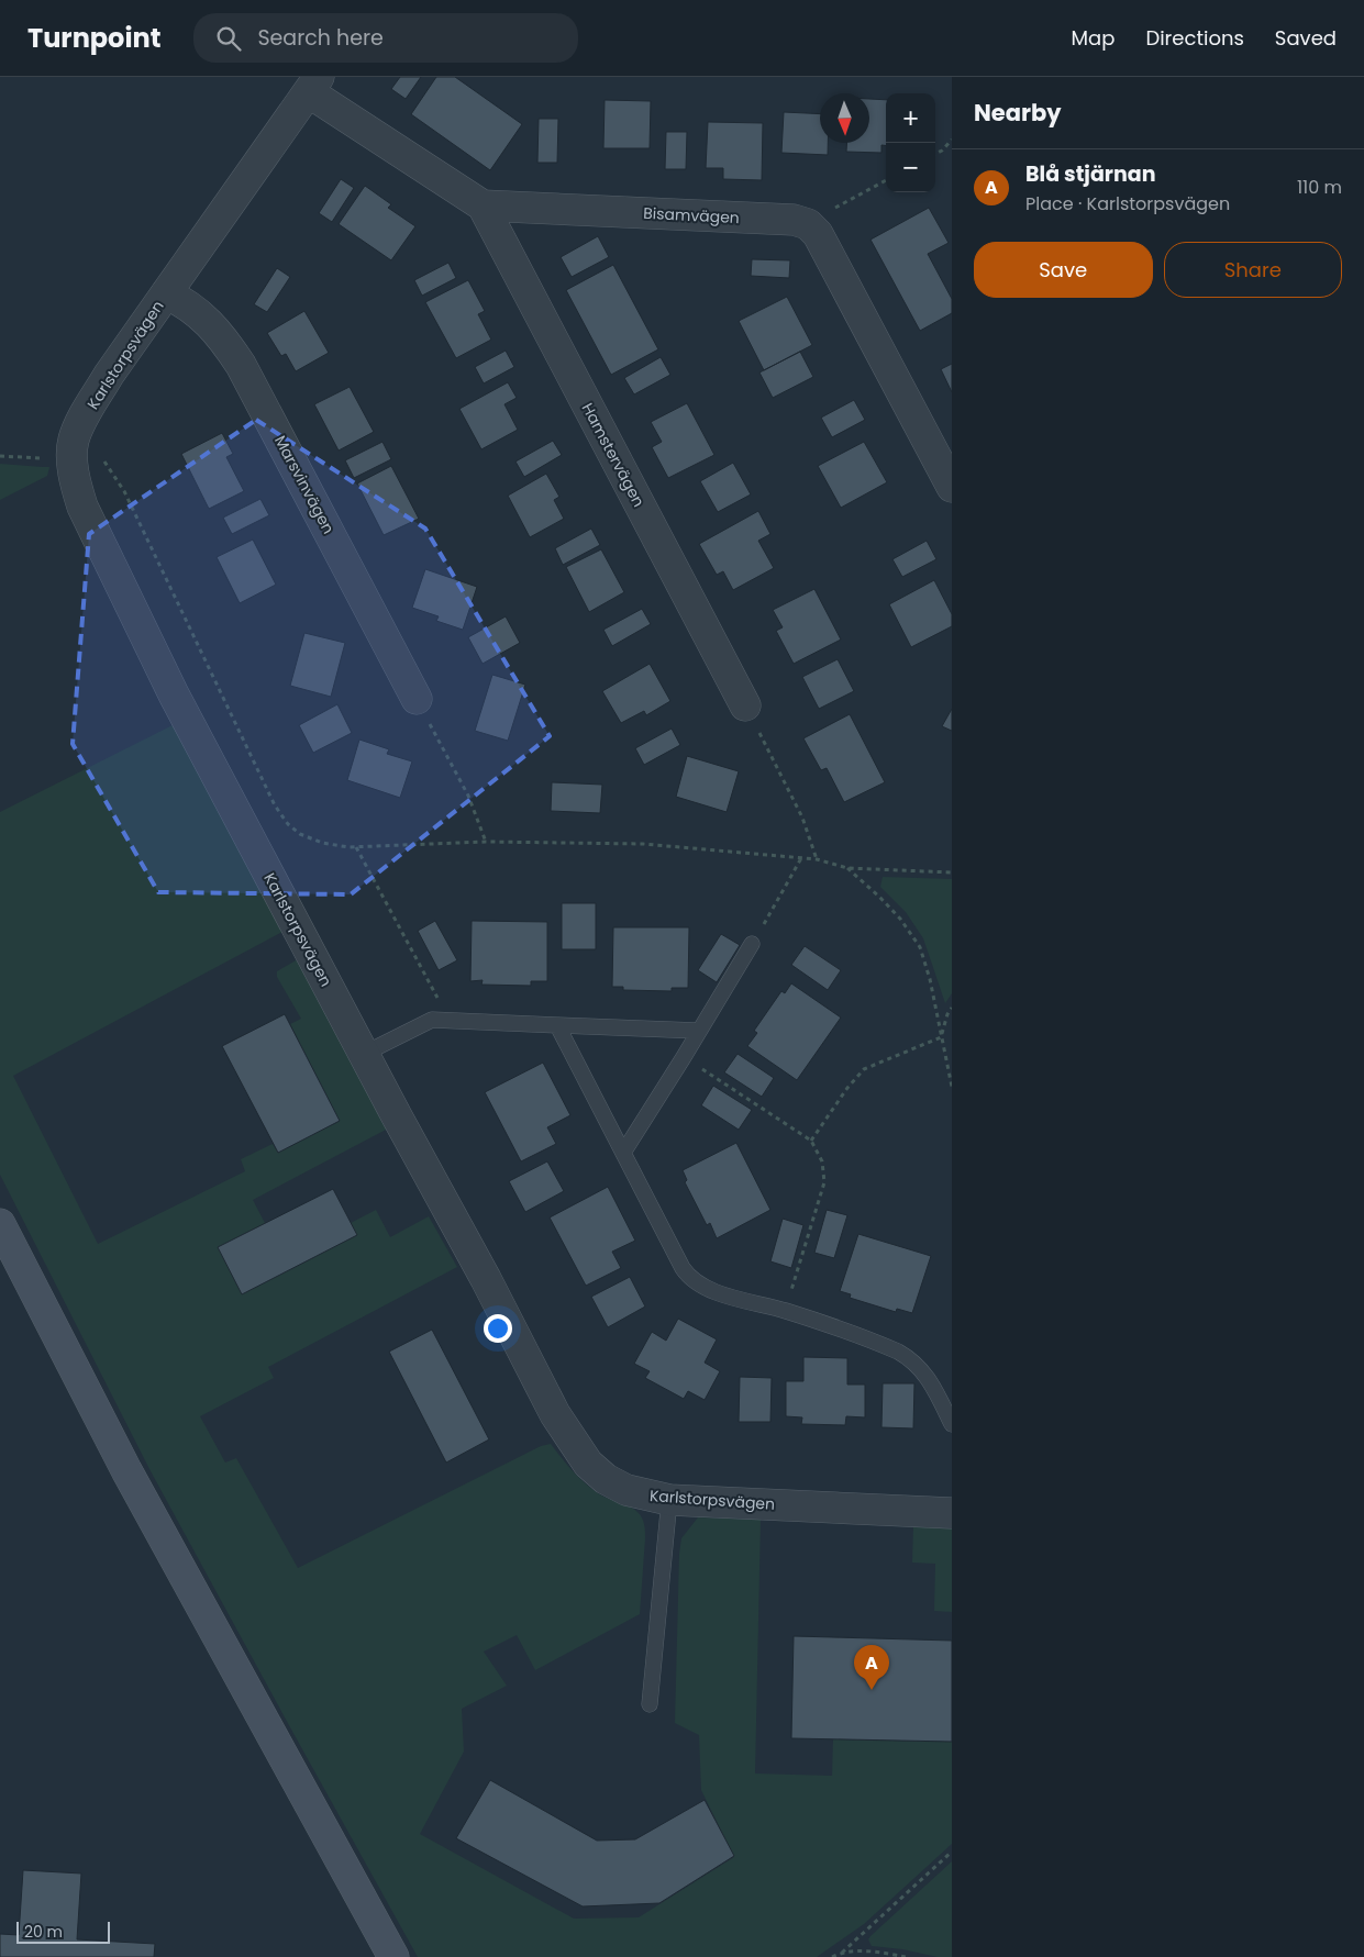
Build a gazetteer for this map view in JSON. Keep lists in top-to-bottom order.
{
  "streets": {
    "street": [
      "Bisamvägen",
      "Karlstorpsvägen",
      "Hamstervägen",
      "Marsvinvägen"
    ]
  },
  "crossings": [
    ["Bisamvägen", "Hamstervägen"],
    ["Karlstorpsvägen", "Marsvinvägen"]
  ],
  "scale_bar": "20 m",
  "north": "bottom",
  "page": {
    "header": "Turnpoint",
    "search": "Search here",
    "nav": ["Map", "Directions", "Saved"],
    "heading": "Nearby",
    "map_buttons": ["+", "−"],
    "list": [
      {
        "mark": "A",
        "name": "Blå stjärnan",
        "note": "Place · Karlstorpsvägen",
        "value": "110 m"
      }
    ],
    "buttons": ["Save", "Share"],
    "pins": "A",
    "scale": "20 m"
  }
}
